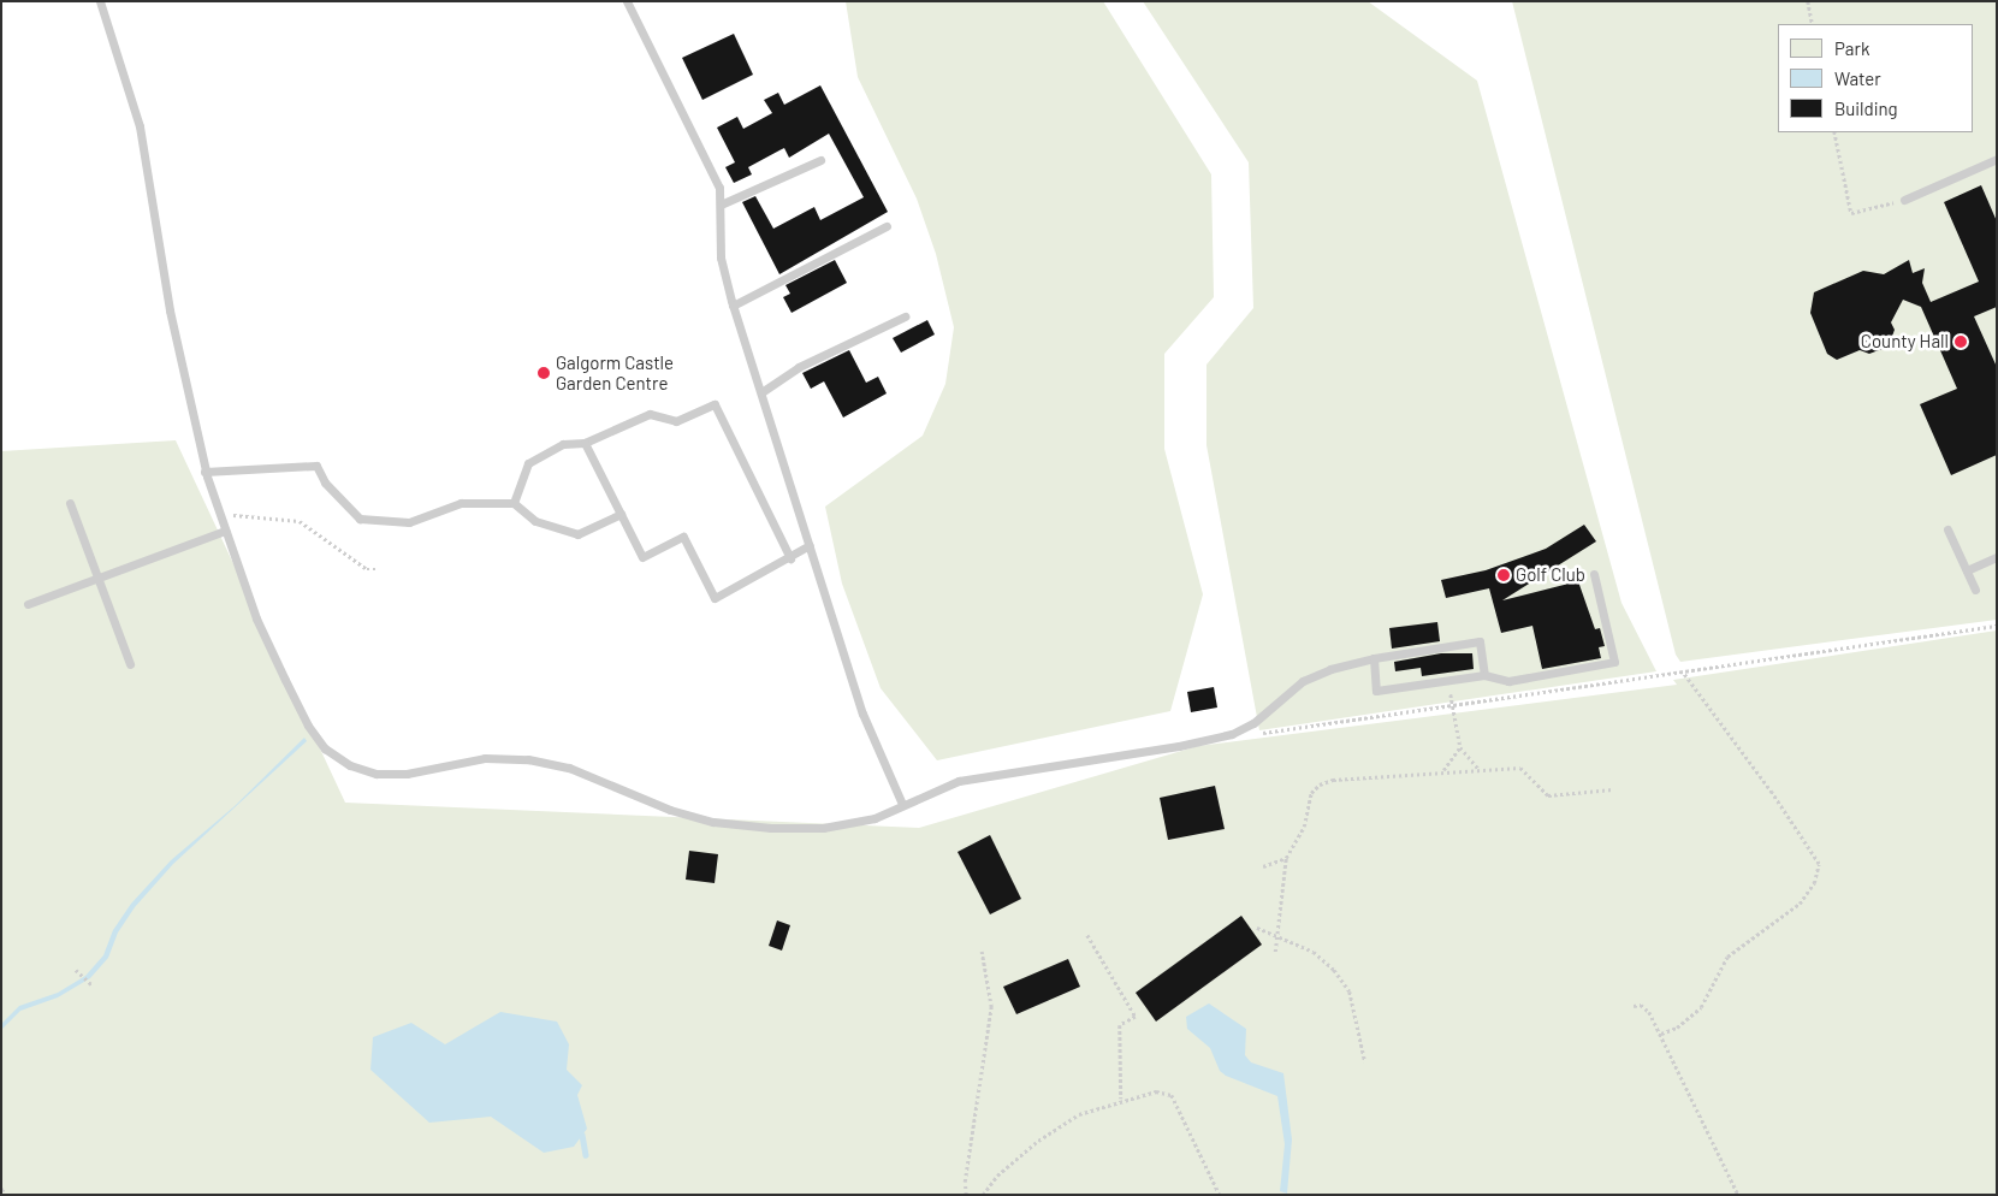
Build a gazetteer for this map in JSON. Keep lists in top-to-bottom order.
{
  "places": ["County Hall", "Galgorm Castle Garden Centre", "Golf Club"],
  "legend": ["Park", "Water", "Building"]
}
